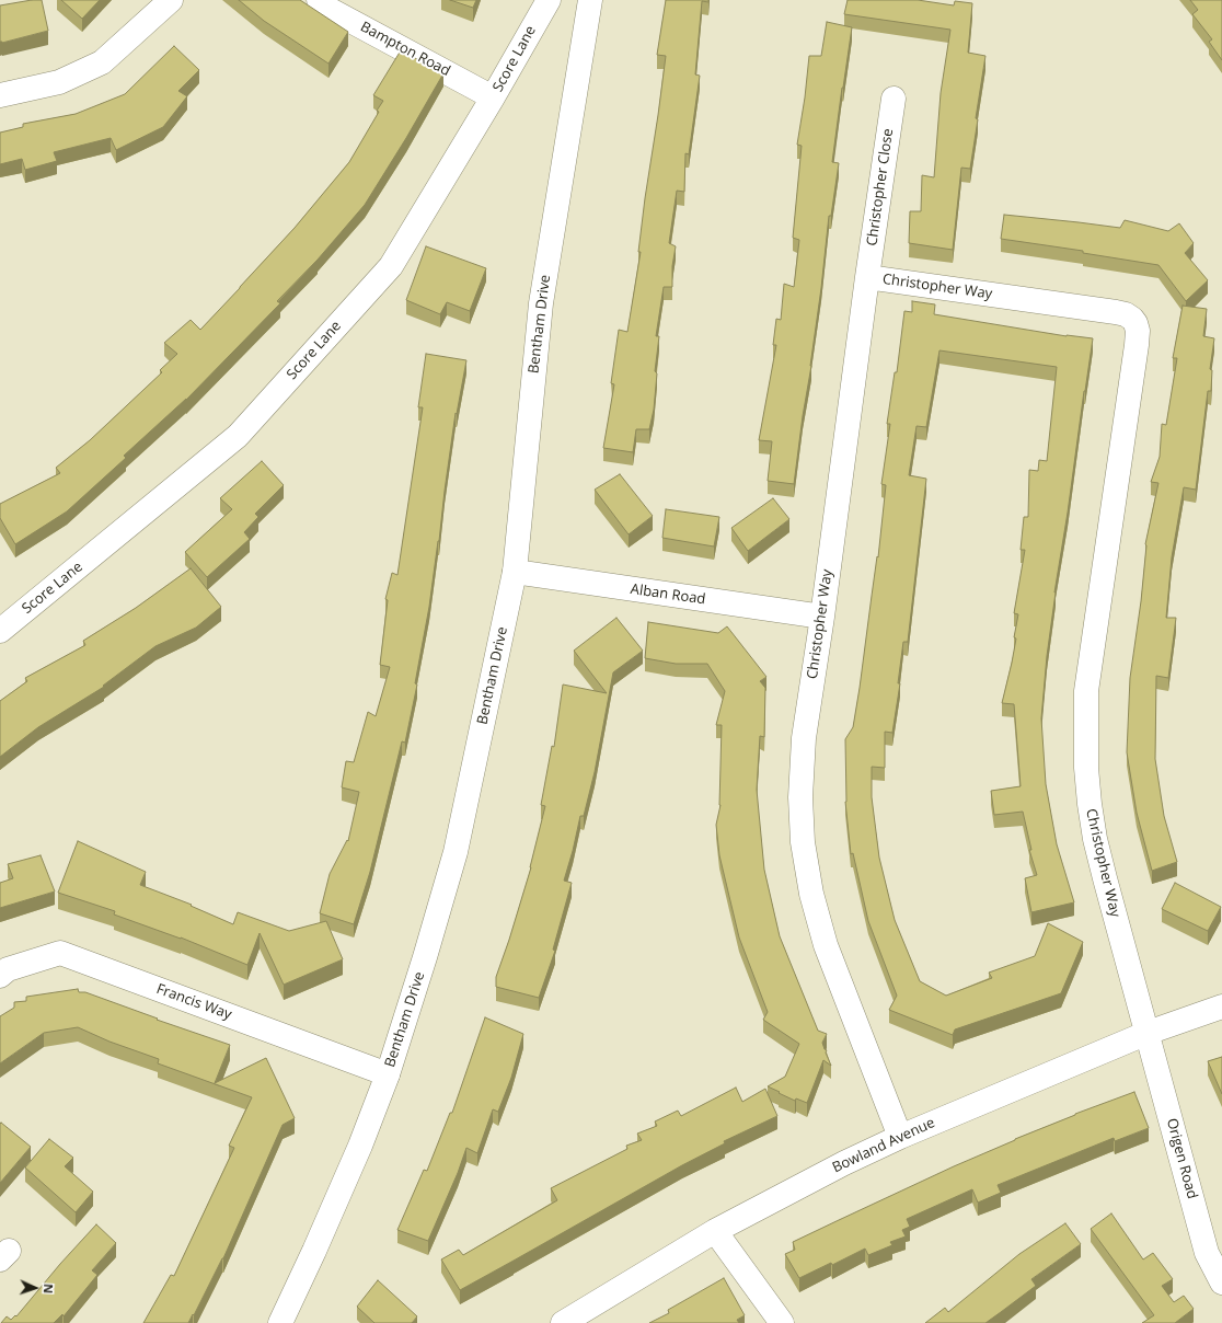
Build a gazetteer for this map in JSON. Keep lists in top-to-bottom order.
{
  "streets": {
    "street": [
      "Bampton Road",
      "Score Lane",
      "Christopher Close",
      "Christopher Way",
      "Bentham Drive",
      "Alban Road",
      "Francis Way",
      "Bowland Avenue",
      "Origen Road"
    ]
  },
  "crossings": [
    ["Bampton Road", "Score Lane"],
    ["Christopher Close", "Christopher Way"],
    ["Christopher Way", "Alban Road"],
    ["Christopher Way", "Bowland Avenue"],
    ["Christopher Way", "Origen Road"],
    ["Bentham Drive", "Alban Road"],
    ["Bentham Drive", "Francis Way"],
    ["Bowland Avenue", "Origen Road"]
  ],
  "north": "right"
}
